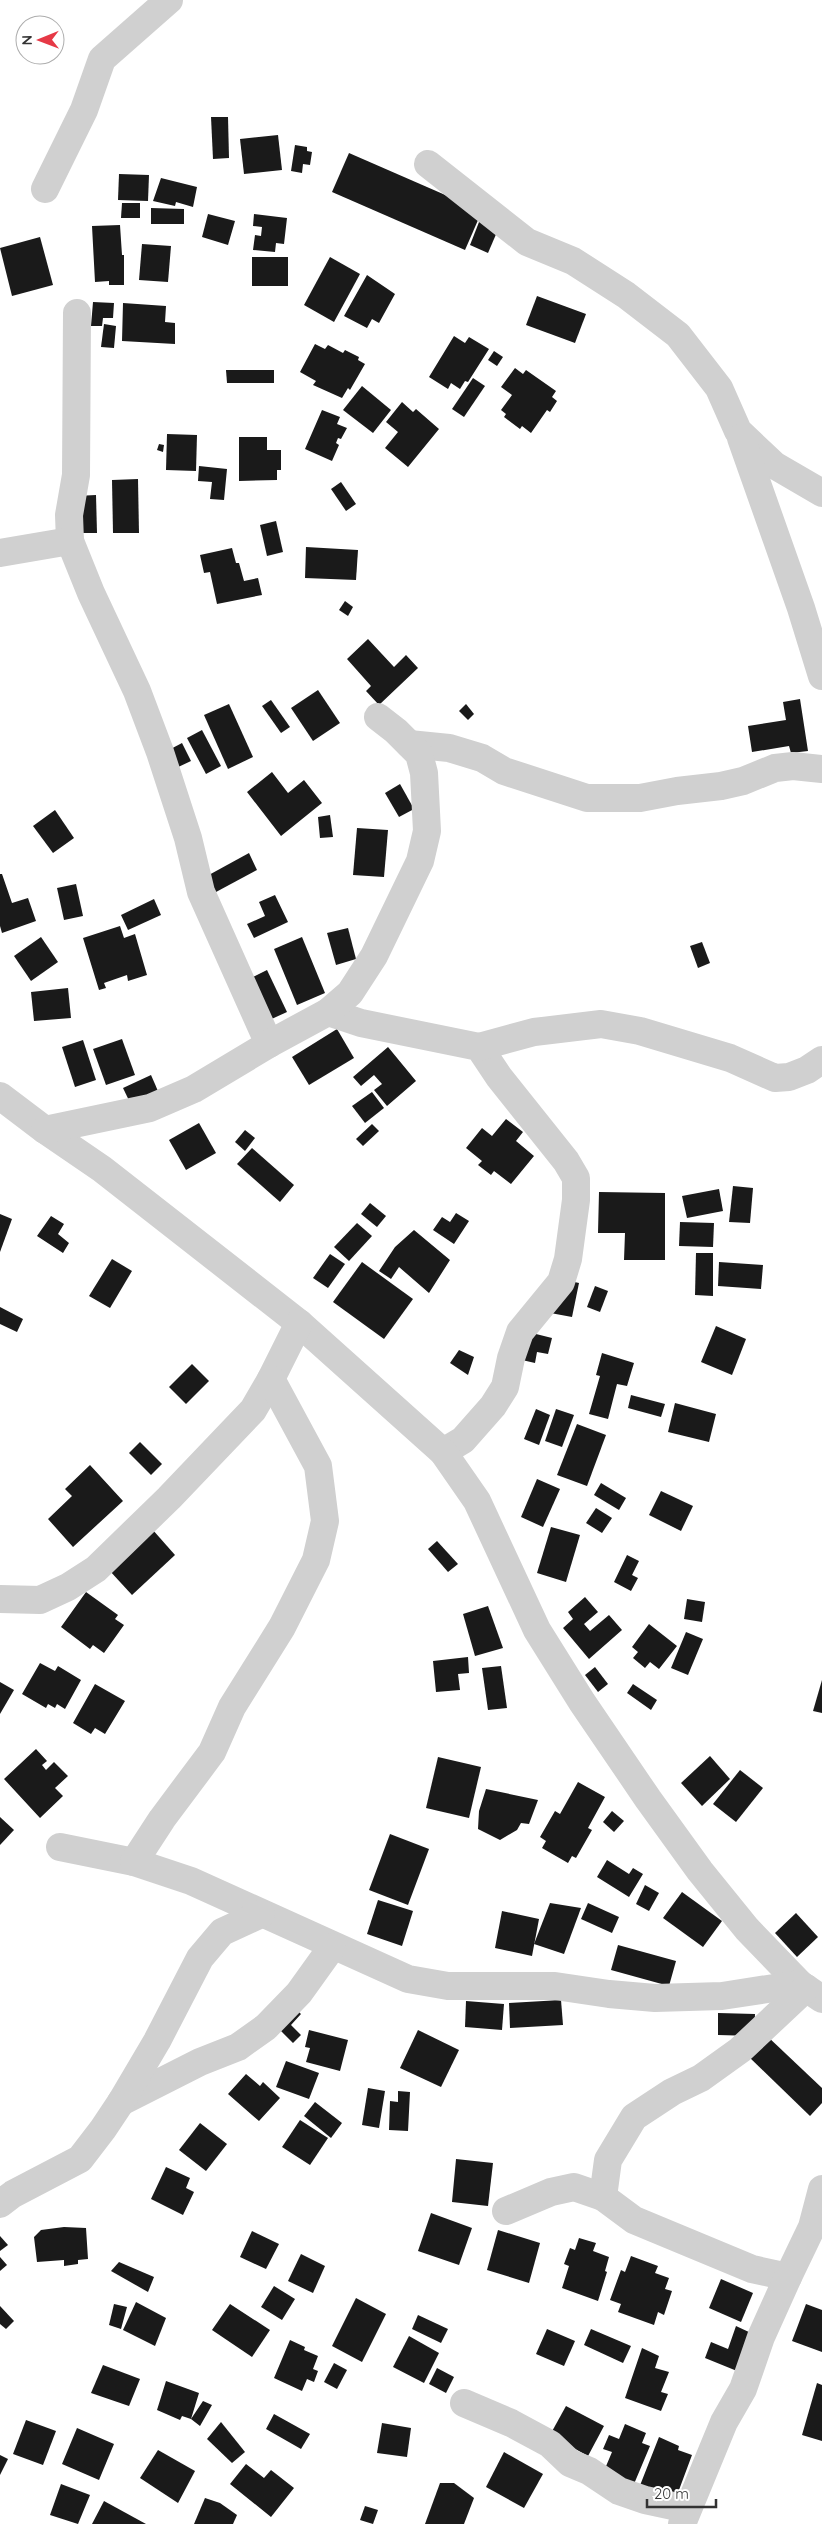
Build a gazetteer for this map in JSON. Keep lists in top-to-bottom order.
{
  "scale_bar": "20 m",
  "north": "left"
}
